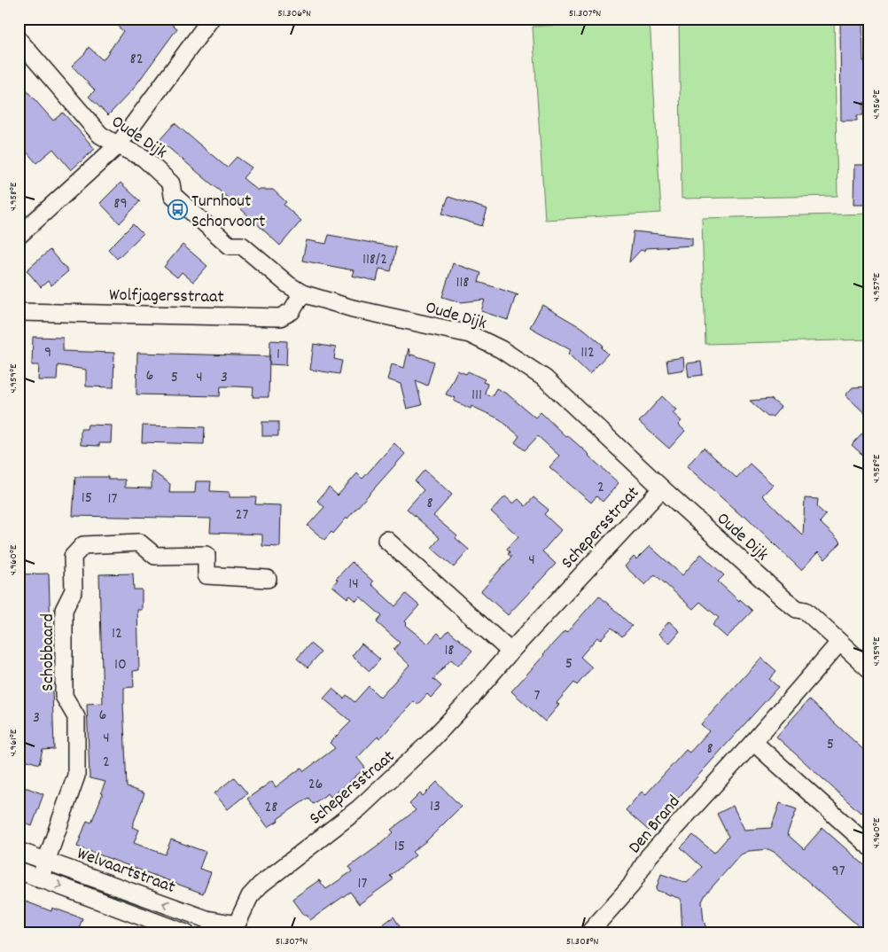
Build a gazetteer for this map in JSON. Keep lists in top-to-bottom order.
{
  "streets": {
    "street": [
      "Oude Dijk",
      "Wolfjagersstraat",
      "Schepersstraat",
      "Schobbaard",
      "Den Brand",
      "Welvaartstraat"
    ]
  },
  "crossings": [
    ["Oude Dijk", "Wolfjagersstraat"],
    ["Oude Dijk", "Schepersstraat"],
    ["Oude Dijk", "Den Brand"],
    ["Schepersstraat", "Welvaartstraat"],
    ["Schobbaard", "Welvaartstraat"]
  ],
  "places": {
    "bus stop": ["Turnhout Schorvoort"]
  },
  "house_numbers": [
    "82",
    "89",
    "118/2",
    "118",
    "9",
    "112",
    "1",
    "6",
    "5",
    "4",
    "3",
    "111",
    "2",
    "15",
    "17",
    "8",
    "27",
    "4",
    "14",
    "12",
    "18",
    "5",
    "10",
    "7",
    "6",
    "3",
    "4",
    "5",
    "8",
    "2",
    "26",
    "13",
    "28",
    "15",
    "97",
    "17"
  ],
  "coordinates": [
    "51.306°N",
    "51.307°N",
    "4.956°E",
    "4.958°E",
    "4.957°E",
    "4.959°E",
    "4.960°E",
    "4.961°E",
    "51.308°N"
  ]
}
